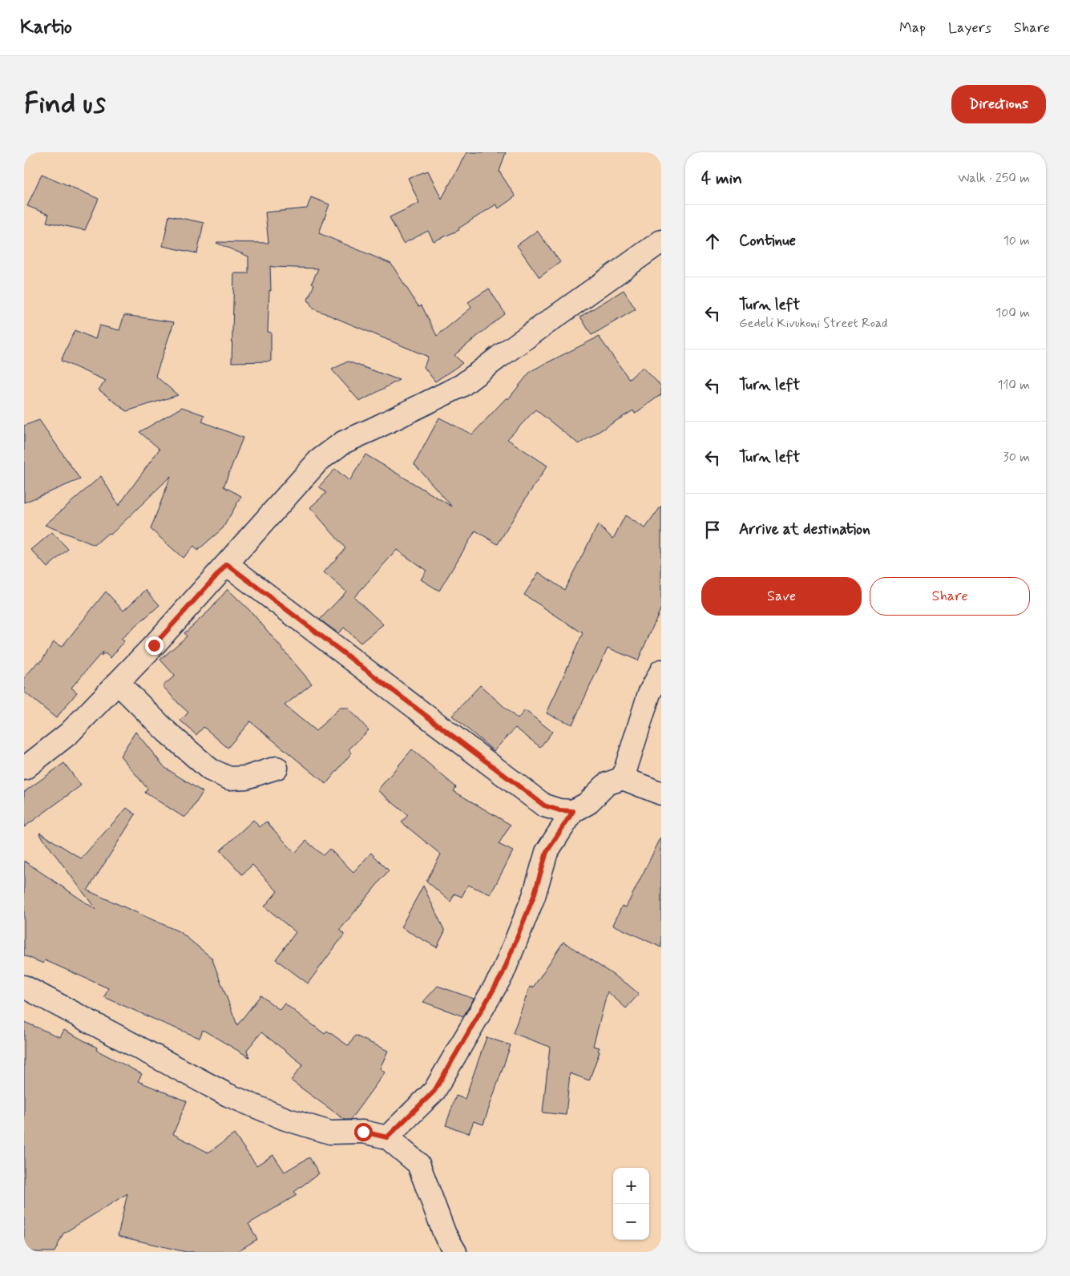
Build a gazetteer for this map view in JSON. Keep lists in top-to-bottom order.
{
  "page": {
    "header": "Kartio",
    "nav": ["Map", "Layers", "Share"],
    "buttons": [
      "Directions",
      ["Save", "Share"]
    ],
    "title": "Find us",
    "heading": ["4 min", "Walk · 250 m"],
    "list": [
      ["Continue", "10 m"],
      ["Turn left", "Gedeli Kivukoni Street Road", "100 m"],
      ["Turn left", "110 m"],
      ["Turn left", "30 m"],
      "Arrive at destination"
    ],
    "map_buttons": ["+", "−"]
  }
}
